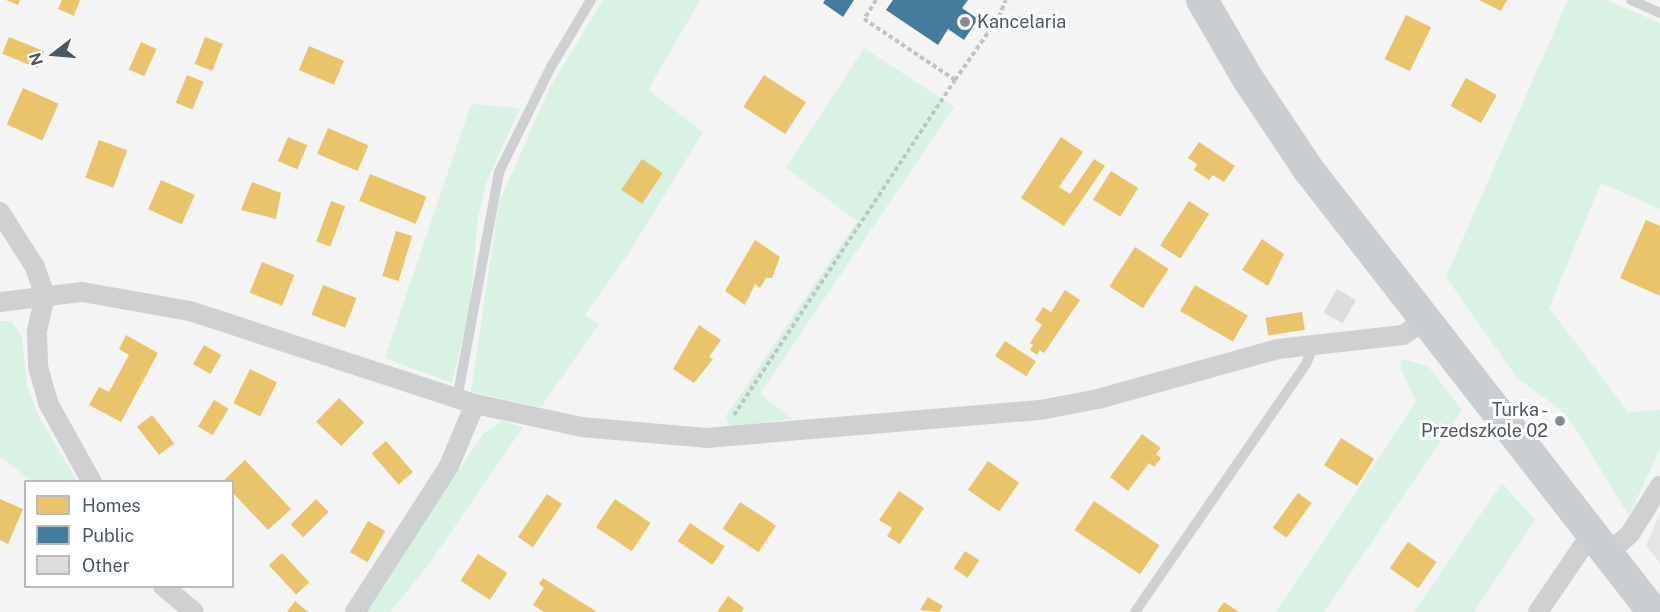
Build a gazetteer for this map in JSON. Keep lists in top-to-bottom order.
{
  "places": ["Kancelaria", "Turka - Przedszkole 02"],
  "legend": ["Homes", "Public", "Other"],
  "north": "left"
}
